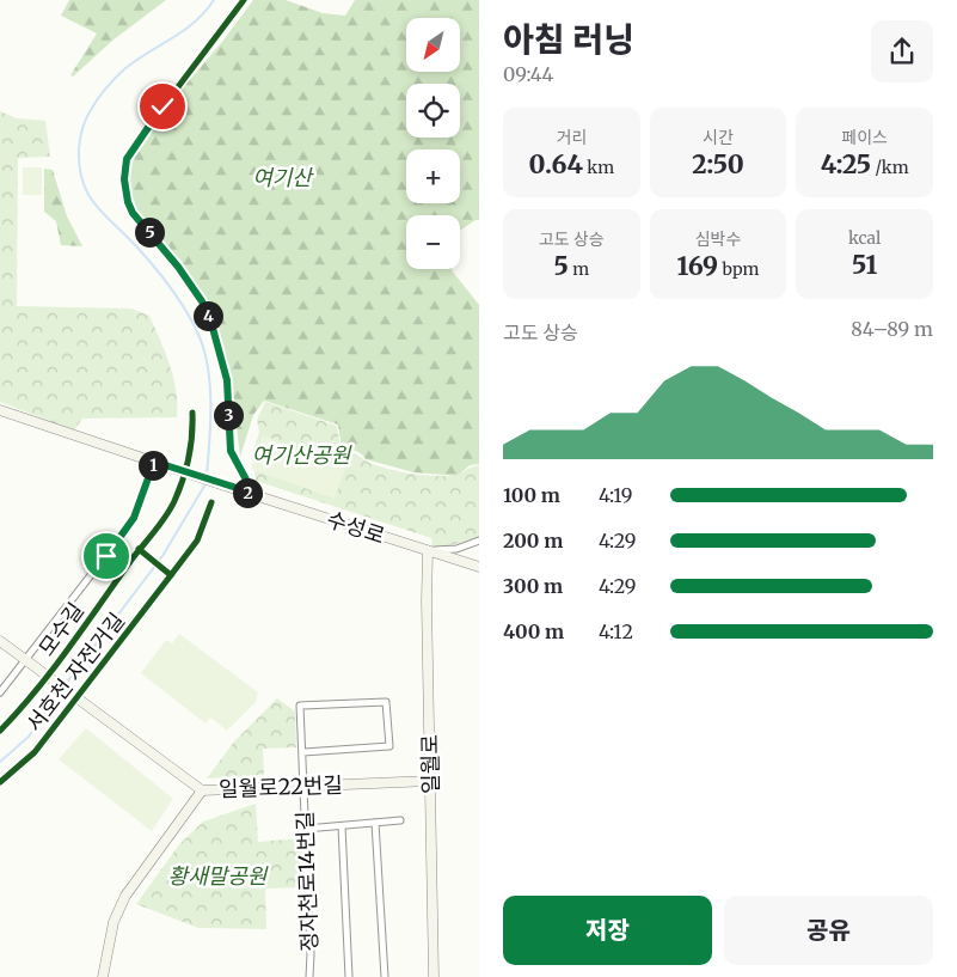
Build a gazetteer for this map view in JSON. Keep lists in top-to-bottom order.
{
  "streets": {
    "street": [
      "수성로",
      "일월로",
      "일월로22번길",
      "정자천로14번길"
    ],
    "cycle path": ["모수길", "서호천 자전거길"]
  },
  "crossings": [
    ["수성로", "일월로"],
    ["일월로", "일월로22번길"],
    ["일월로22번길", "정자천로14번길"]
  ],
  "parks": ["여기산", "여기산공원", "황새말공원"],
  "north": "bottom left",
  "page": {
    "heading": ["아침 러닝", "09:44"],
    "map_buttons": ["+", "−"],
    "stats": [
      ["거리", "0.64 km"],
      ["시간", "2:50"],
      ["페이스", "4:25 /km"],
      ["고도 상승", "5 m"],
      ["심박수", "169 bpm"],
      ["kcal", "51"]
    ],
    "pins": [
      "5",
      "4",
      "3",
      "1",
      "2"
    ],
    "chart": ["고도 상승", "84–89 m"],
    "list": [
      {
        "name": "100 m",
        "note": "4:19"
      },
      {
        "name": "200 m",
        "note": "4:29"
      },
      {
        "name": "300 m",
        "note": "4:29"
      },
      {
        "name": "400 m",
        "note": "4:12"
      }
    ],
    "buttons": ["저장", "공유"]
  }
}
